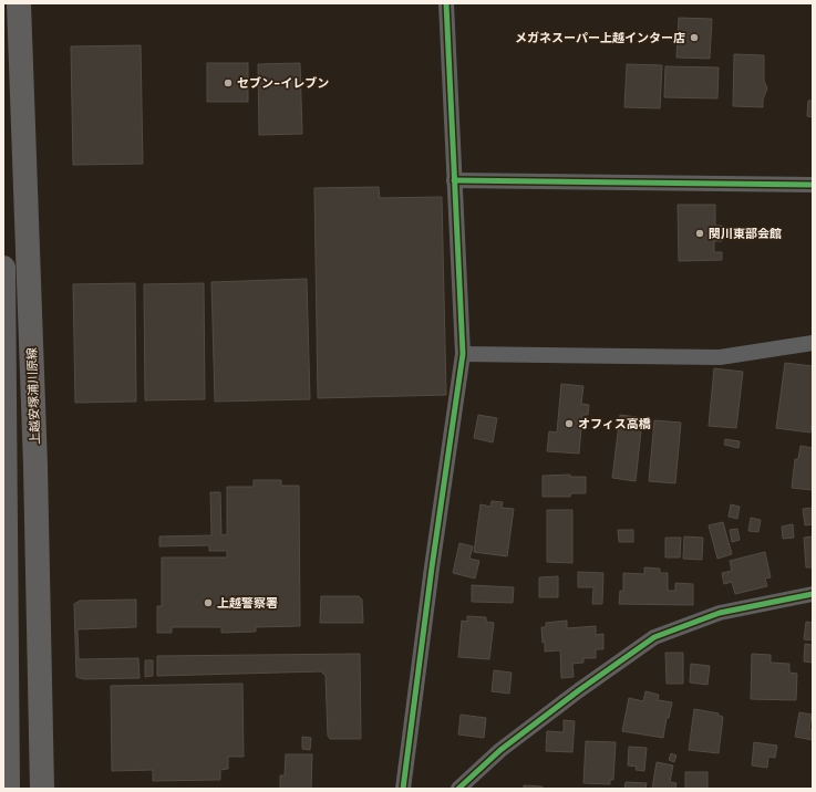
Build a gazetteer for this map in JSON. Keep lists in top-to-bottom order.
{
  "streets": {
    "main road": ["上越安塚浦川原線"]
  },
  "places": [
    "メガネスーパー上越インター店",
    "セブン-イレブン",
    "関川東部会館",
    "オフィス高橋",
    "上越警察署"
  ]
}
